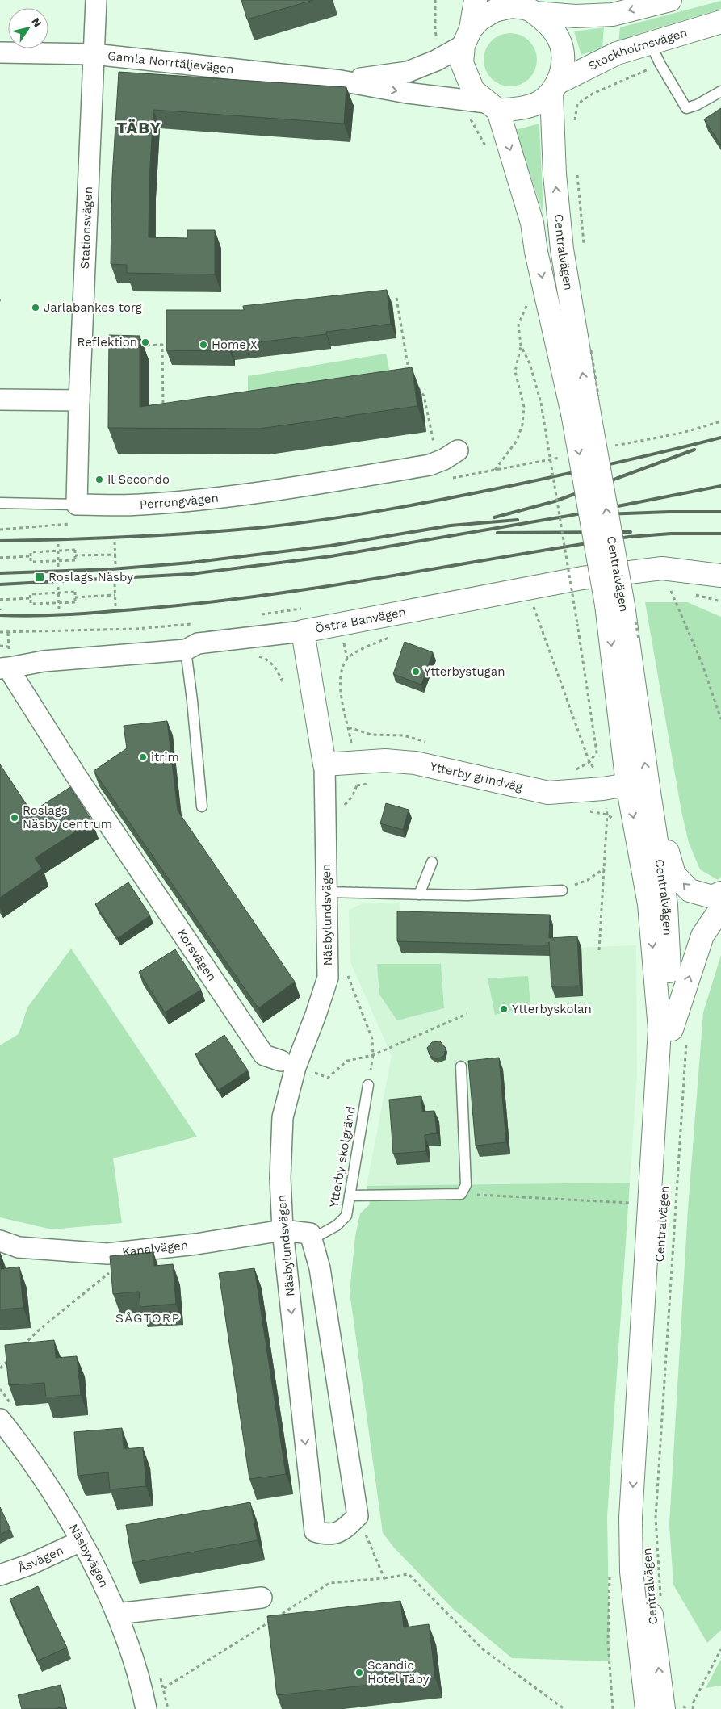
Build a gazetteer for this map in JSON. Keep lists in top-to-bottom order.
{
  "streets": {
    "street": [
      "Stockholmsvägen",
      "Gamla Norrtäljevägen",
      "Stationsvägen",
      "Centralvägen",
      "Perrongvägen",
      "Östra Banvägen",
      "Ytterby grindväg",
      "Näsbylundsvägen",
      "Korsvägen",
      "Kanalvägen",
      "Näsbyvägen",
      "Åsvägen"
    ],
    "lane": ["Ytterby skolgränd"]
  },
  "crossings": [
    ["Stockholmsvägen", "Gamla Norrtäljevägen"],
    ["Stockholmsvägen", "Centralvägen"],
    ["Gamla Norrtäljevägen", "Stationsvägen"],
    ["Gamla Norrtäljevägen", "Centralvägen"],
    ["Centralvägen", "Ytterby grindväg"],
    ["Östra Banvägen", "Näsbylundsvägen"],
    ["Östra Banvägen", "Korsvägen"],
    ["Ytterby grindväg", "Näsbylundsvägen"],
    ["Näsbylundsvägen", "Korsvägen"],
    ["Näsbylundsvägen", "Ytterby skolgränd"],
    ["Näsbylundsvägen", "Kanalvägen"],
    ["Ytterby skolgränd", "Kanalvägen"],
    ["Näsbyvägen", "Åsvägen"]
  ],
  "districts": ["TÄBY", "SÅGTORP"],
  "places": {
    "other": [
      "Jarlabankes torg",
      "Reflektion",
      "Home X",
      "Il Secondo",
      "Ytterbystugan",
      "itrim",
      "Roslags Näsby centrum",
      "Ytterbyskolan",
      "Scandic Hotel Täby"
    ],
    "transit": ["Roslags Näsby"]
  },
  "north": "top right"
}
